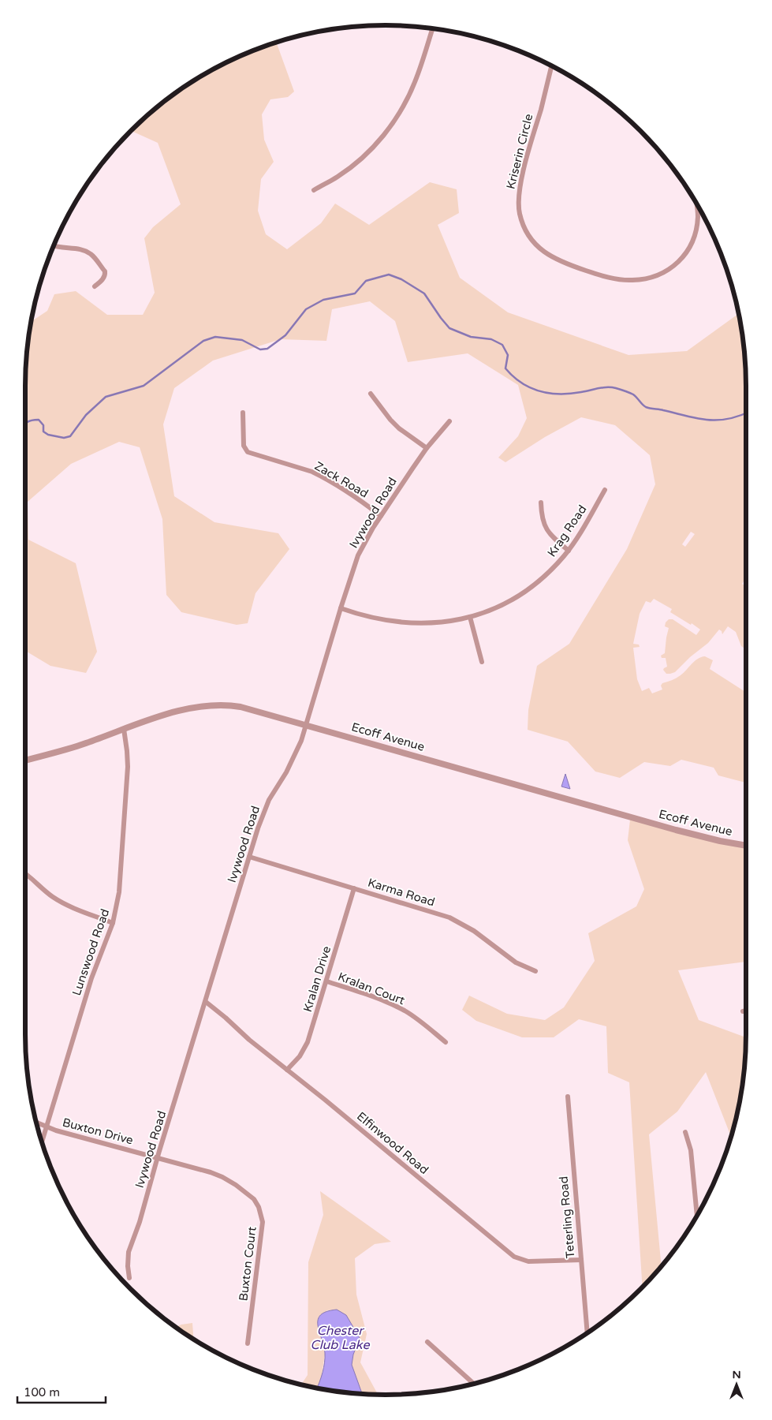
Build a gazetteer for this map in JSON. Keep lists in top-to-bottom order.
{
  "streets": {
    "street": [
      "Kriserin Circle",
      "Zack Road",
      "Ivywood Road",
      "Krag Road",
      "Ecoff Avenue",
      "Karma Road",
      "Lunswood Road",
      "Kralan Drive",
      "Kralan Court",
      "Buxton Drive",
      "Elfinwood Road",
      "Teterling Road",
      "Buxton Court"
    ]
  },
  "crossings": [
    ["Zack Road", "Ivywood Road"],
    ["Ivywood Road", "Krag Road"],
    ["Ivywood Road", "Ecoff Avenue"],
    ["Ivywood Road", "Karma Road"],
    ["Ivywood Road", "Buxton Drive"],
    ["Ivywood Road", "Elfinwood Road"],
    ["Ivywood Road", "Buxton Court"],
    ["Ecoff Avenue", "Lunswood Road"],
    ["Karma Road", "Kralan Drive"],
    ["Lunswood Road", "Buxton Drive"],
    ["Kralan Drive", "Kralan Court"],
    ["Kralan Drive", "Elfinwood Road"],
    ["Buxton Drive", "Buxton Court"],
    ["Elfinwood Road", "Teterling Road"]
  ],
  "water": ["Chester Club Lake"],
  "scale_bar": "100 m",
  "north": "top"
}
